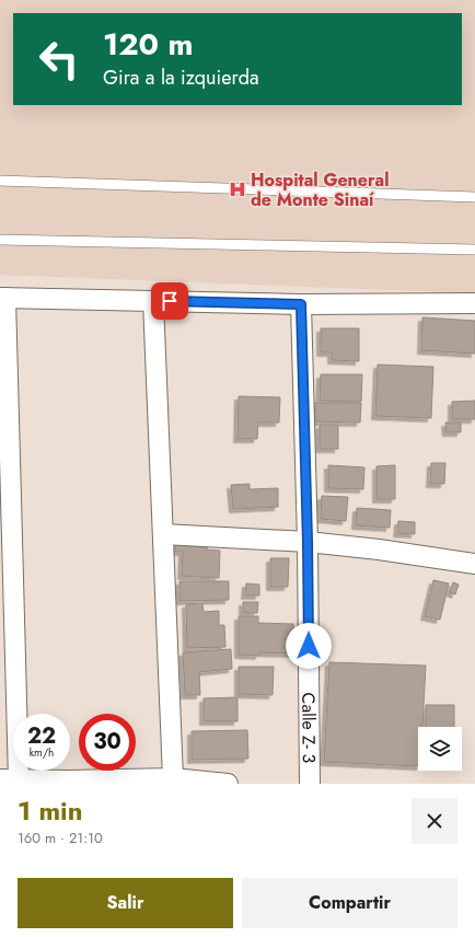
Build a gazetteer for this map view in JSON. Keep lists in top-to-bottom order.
{
  "streets": {
    "street": ["Calle Z- 3"]
  },
  "places": {
    "hospital": ["Hospital General de Monte Sinaí"]
  },
  "page": {
    "turn": ["120 m", "Gira a la izquierda"],
    "speed": "22 km/h",
    "limit": "30",
    "heading": ["1 min", "160 m · 21:10"],
    "buttons": ["Salir", "Compartir"]
  }
}
